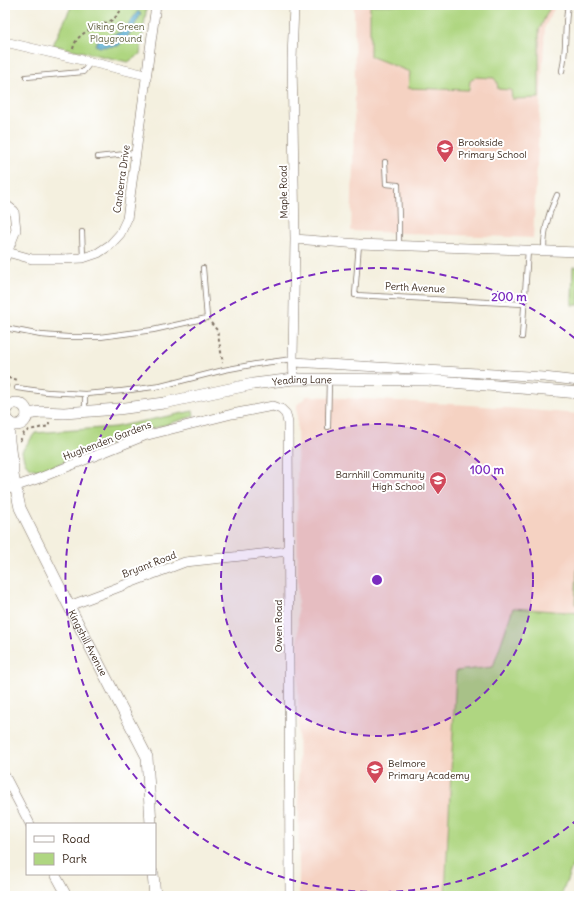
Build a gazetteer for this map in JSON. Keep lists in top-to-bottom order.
{
  "streets": {
    "street": [
      "Canberra Drive",
      "Maple Road",
      "Yeading Lane",
      "Hughenden Gardens",
      "Bryant Road",
      "Owen Road",
      "Kingshill Avenue"
    ],
    "lane": ["Perth Avenue"]
  },
  "crossings": [
    ["Maple Road", "Yeading Lane"],
    ["Yeading Lane", "Kingshill Avenue"],
    ["Hughenden Gardens", "Owen Road"],
    ["Hughenden Gardens", "Kingshill Avenue"],
    ["Bryant Road", "Owen Road"],
    ["Bryant Road", "Kingshill Avenue"]
  ],
  "parks": ["Viking Green Playground"],
  "places": {
    "school or university": ["Brookside Primary School", "Barnhill Community High School", "Belmore Primary Academy"]
  },
  "legend": ["Road", "Park"],
  "rings": ["200 m", "100 m"]
}
